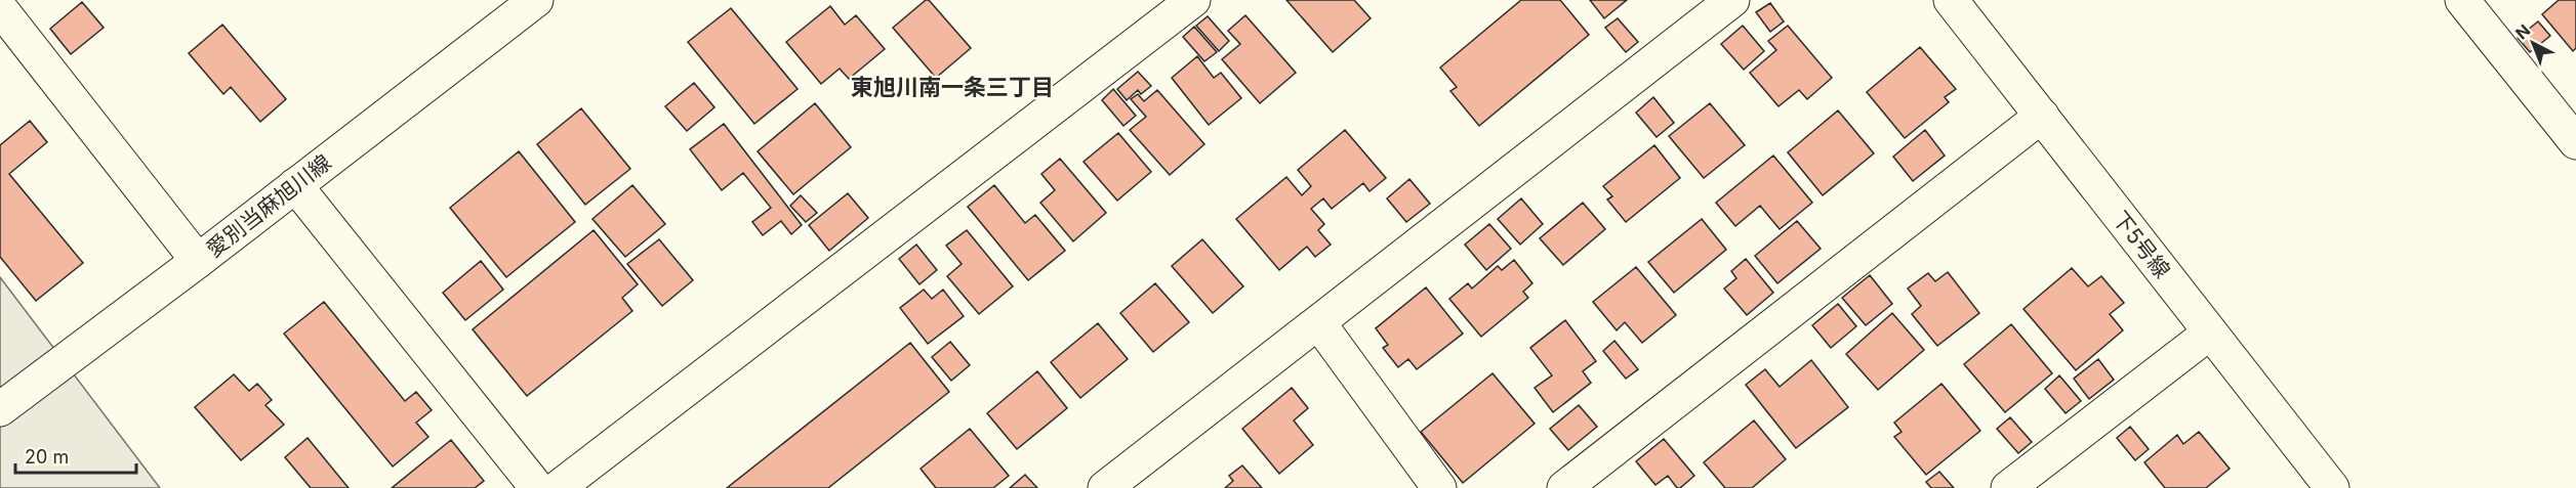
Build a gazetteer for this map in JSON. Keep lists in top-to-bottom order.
{
  "streets": {
    "street": ["愛別当麻旭川線", "下5号線"]
  },
  "districts": ["東旭川南一条三丁目"],
  "scale_bar": "20 m",
  "north": "top left"
}
